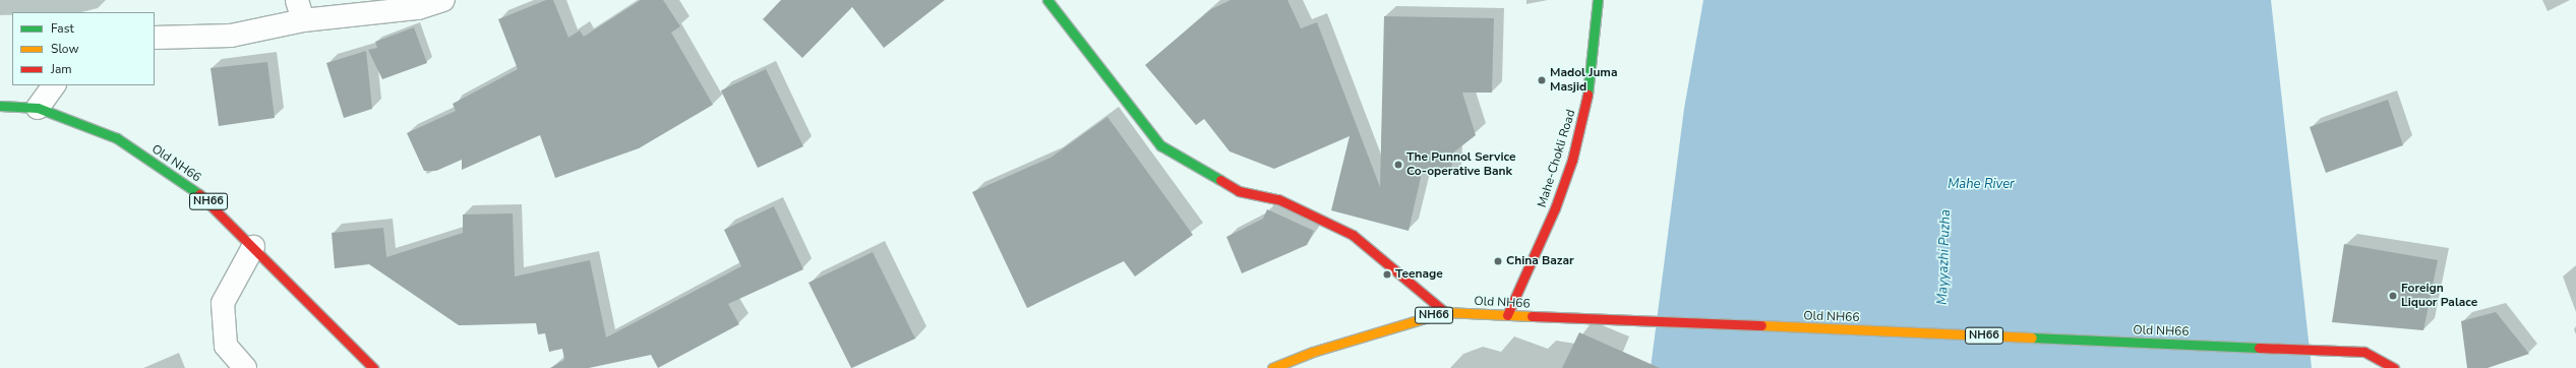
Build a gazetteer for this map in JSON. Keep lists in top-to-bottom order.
{
  "streets": {
    "main road": ["Mahe-Chokli Road", "Old NH66", "NH66"]
  },
  "crossings": [
    ["Mahe-Chokli Road", "Old NH66"]
  ],
  "water": ["Mahe River", "Mayyazhi Puzha"],
  "places": [
    "Madol Juma Masjid",
    "The Punnol Service Co-operative Bank",
    "China Bazar",
    "Teenage",
    "Foreign Liquor Palace"
  ],
  "legend": ["Fast", "Slow", "Jam"]
}
